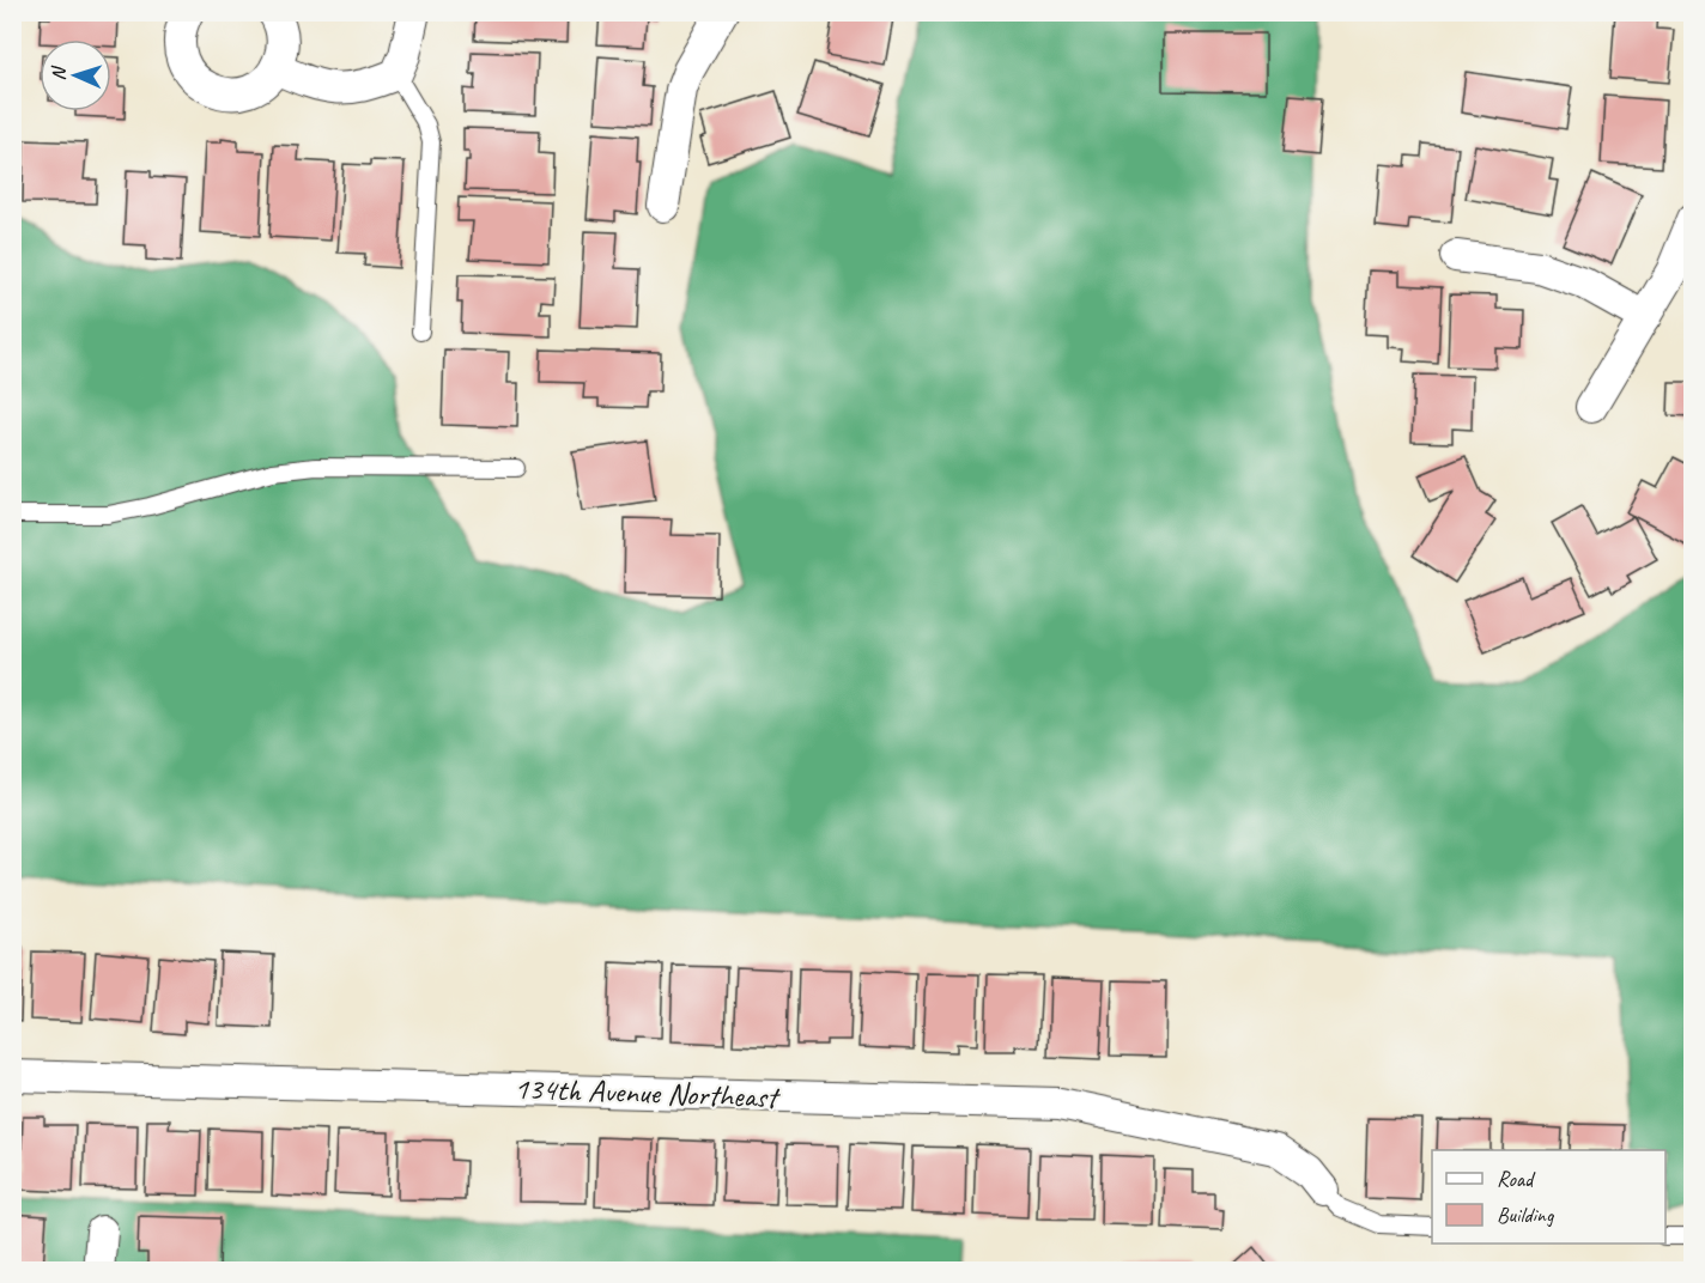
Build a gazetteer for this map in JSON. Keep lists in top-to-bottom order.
{
  "streets": {
    "street": ["134th Avenue Northeast"]
  },
  "legend": ["Road", "Building"],
  "north": "left"
}
